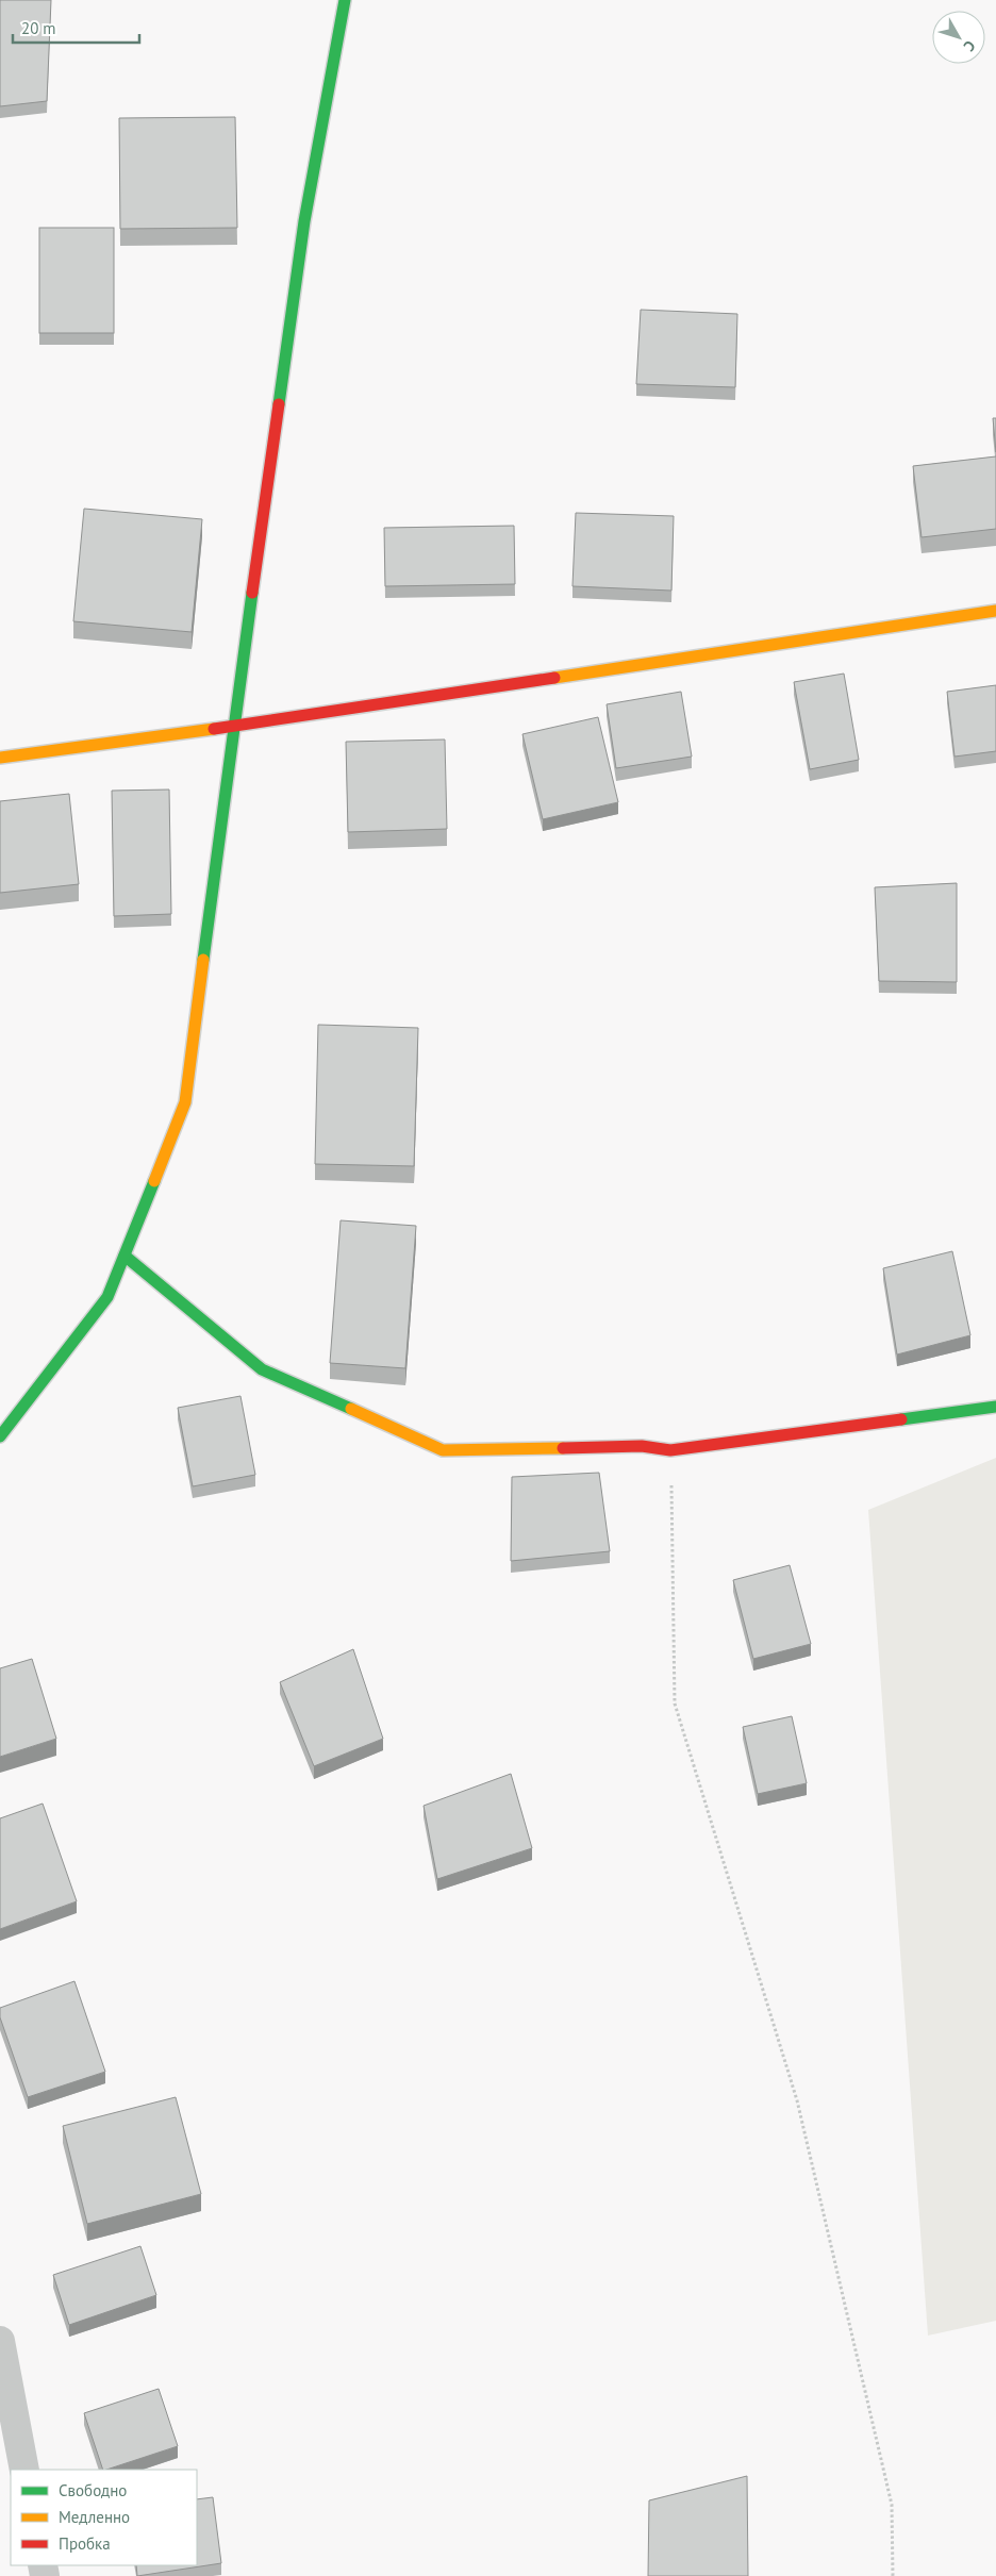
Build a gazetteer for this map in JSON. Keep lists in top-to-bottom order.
{
  "legend": ["Свободно", "Медленно", "Пробка"],
  "scale_bar": "20 m",
  "north": "bottom right"
}
